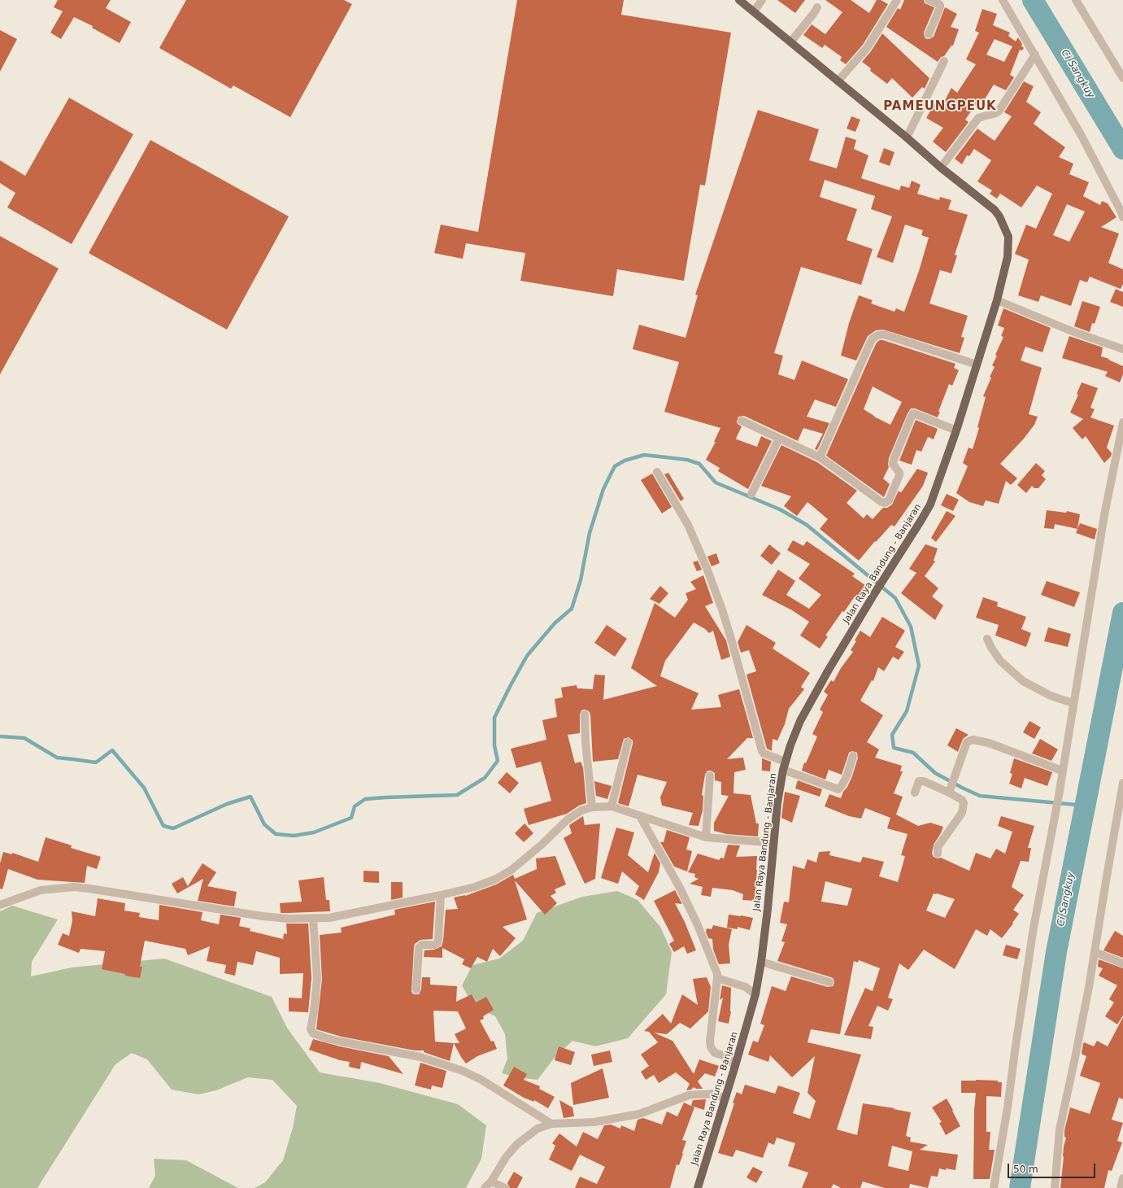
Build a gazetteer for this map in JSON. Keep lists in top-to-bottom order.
{
  "streets": {
    "main road": ["Jalan Raya Bandung - Banjaran"]
  },
  "districts": ["PAMEUNGPEUK"],
  "water": ["Ci Sangkuy"],
  "scale_bar": "50 m"
}
